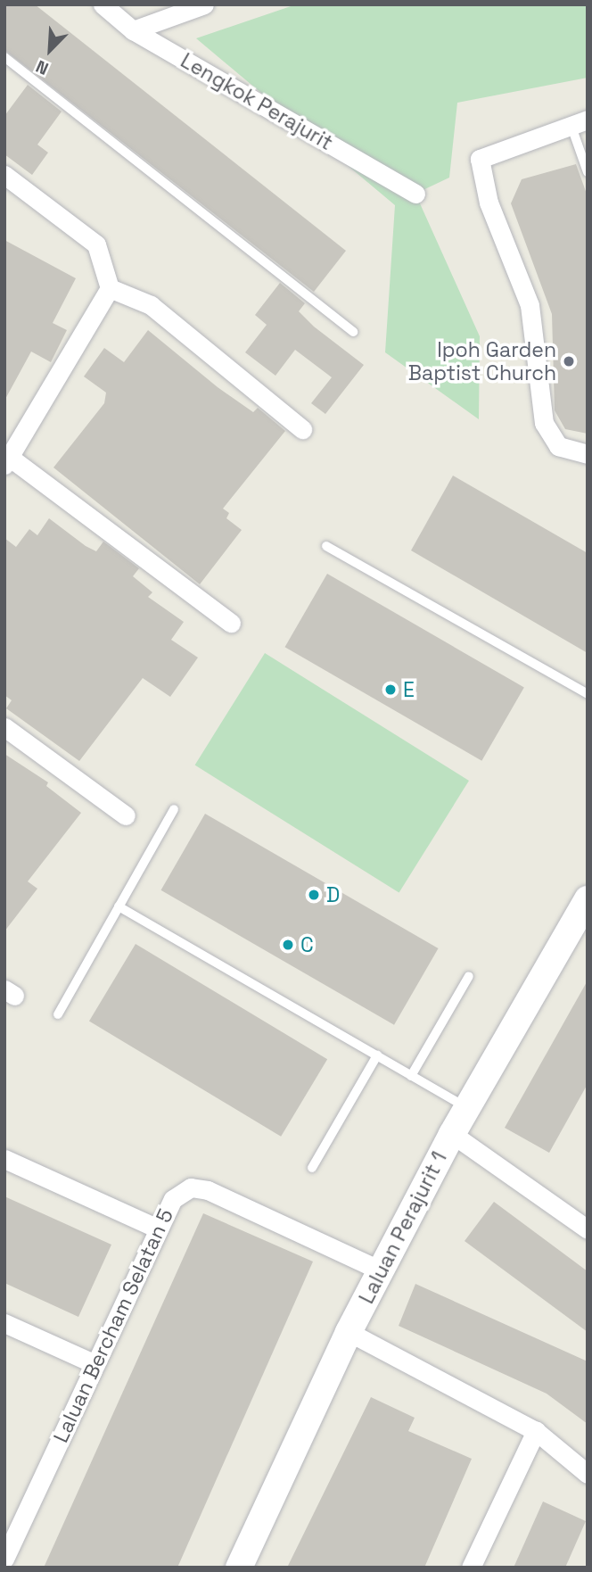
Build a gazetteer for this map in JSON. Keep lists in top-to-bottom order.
{
  "streets": {
    "street": ["Lengkok Perajurit", "Laluan Perajurit 1", "Laluan Bercham Selatan 5"]
  },
  "crossings": [
    ["Laluan Perajurit 1", "Laluan Bercham Selatan 5"]
  ],
  "places": [
    "Ipoh Garden Baptist Church",
    "E",
    "D",
    "C"
  ],
  "north": "bottom left"
}
